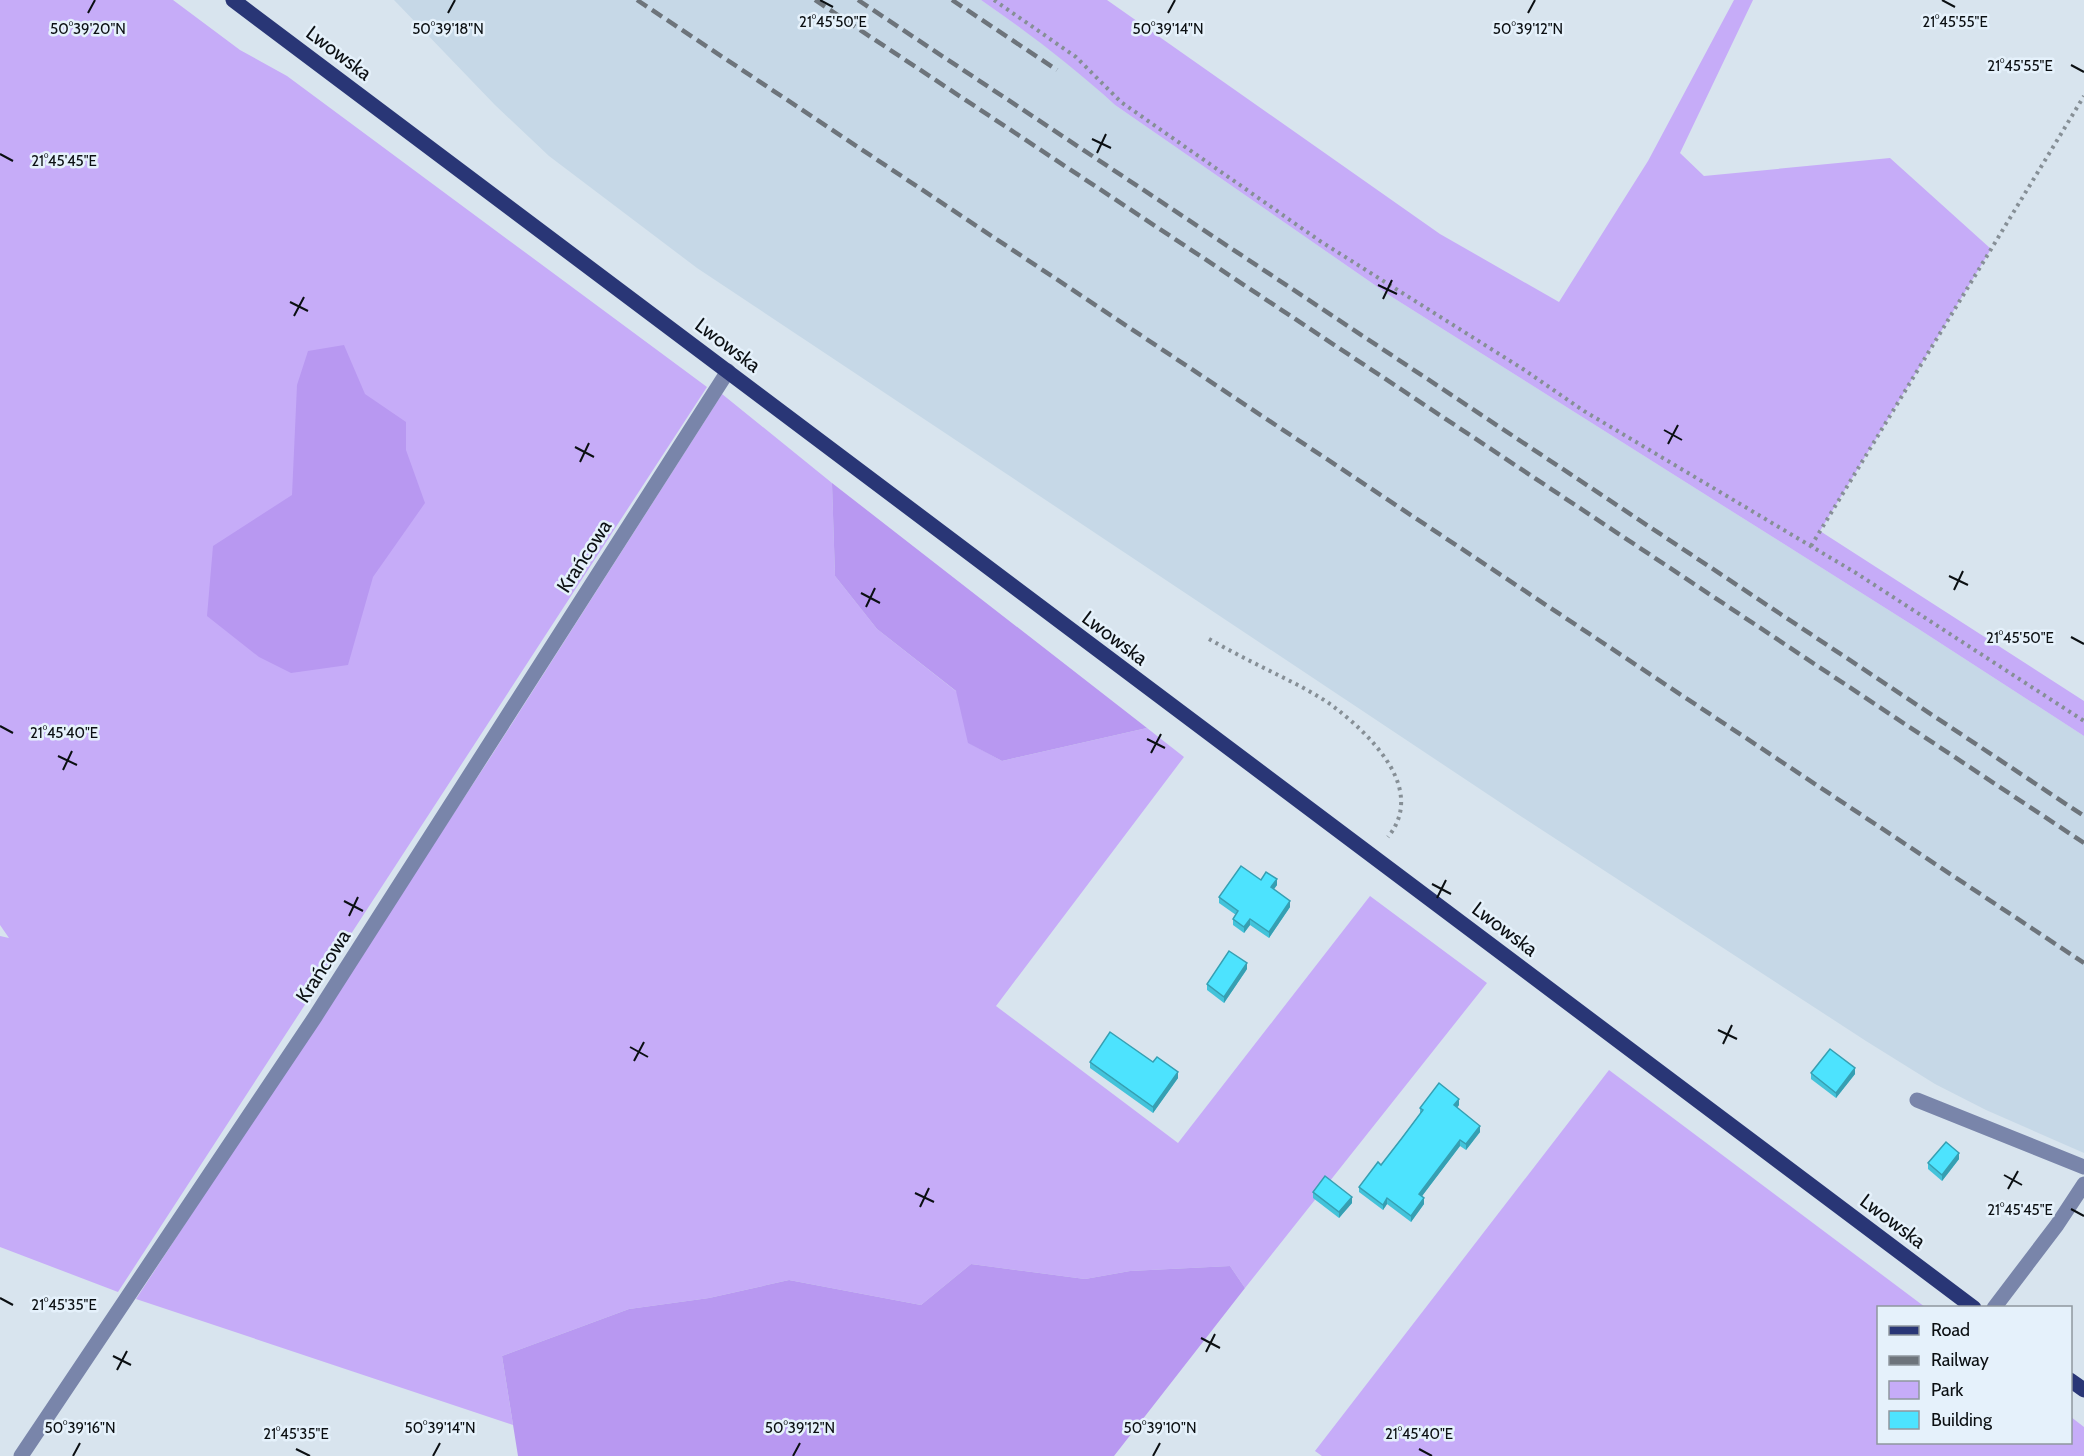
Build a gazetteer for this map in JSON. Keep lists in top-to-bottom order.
{
  "streets": {
    "main road": ["Lwowska"],
    "street": ["Krańcowa"]
  },
  "crossings": [
    ["Lwowska", "Krańcowa"]
  ],
  "legend": [
    "Road",
    "Railway",
    "Park",
    "Building"
  ],
  "coordinates": [
    "21°45'55\"E",
    "21°45'50\"E",
    "50°39'20\"N",
    "50°39'18\"N",
    "50°39'14\"N",
    "50°39'12\"N",
    "21°45'45\"E",
    "21°45'40\"E",
    "21°45'35\"E",
    "50°39'16\"N",
    "50°39'10\"N"
  ]
}
